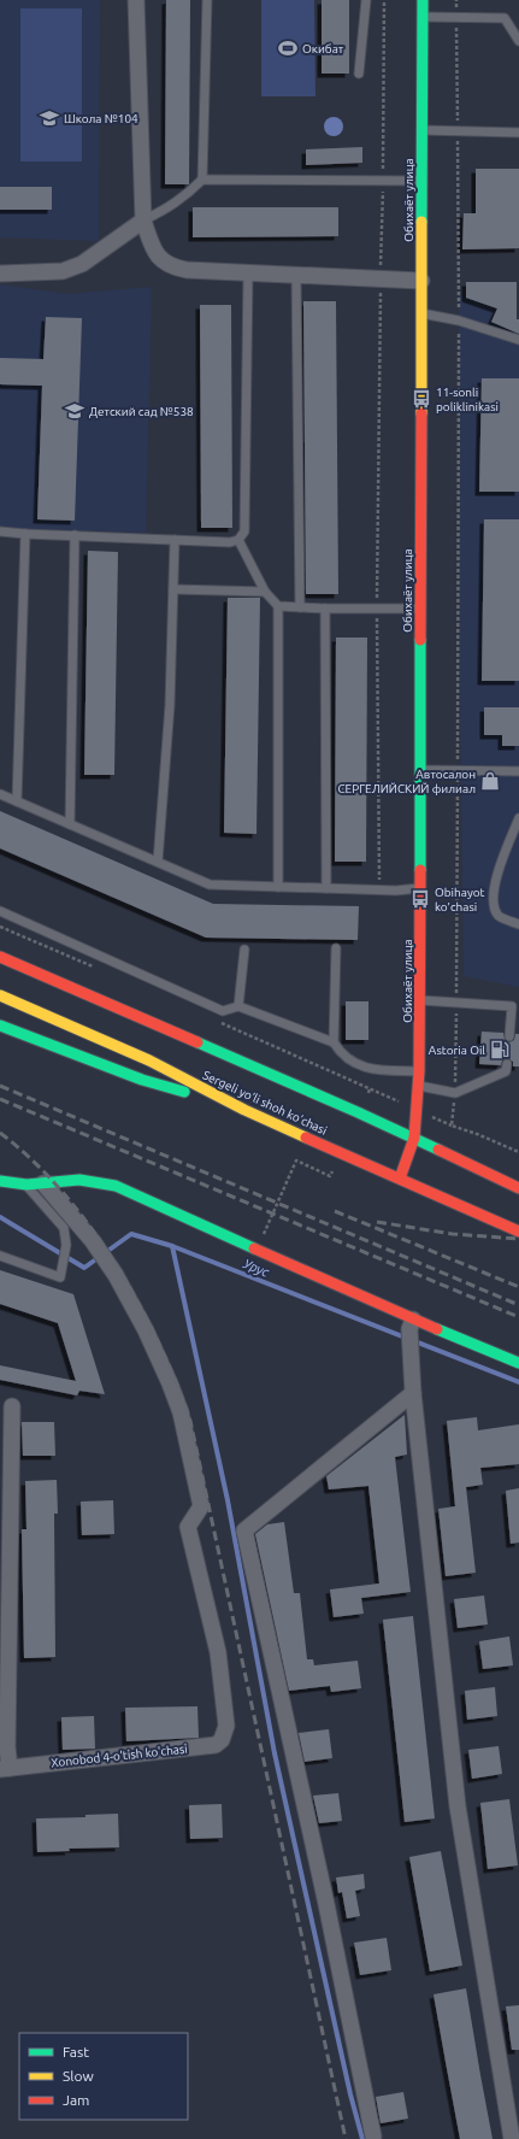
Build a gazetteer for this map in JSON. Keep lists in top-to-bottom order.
{
  "streets": {
    "street": ["Обихаёт улица", "Sergeli yo‘li shoh ko‘chasi", "Xonobod 4-o'tish ko'chasi"]
  },
  "crossings": [
    ["Обихаёт улица", "Sergeli yo‘li shoh ko‘chasi"]
  ],
  "water": ["Урус"],
  "places": {
    "sports": ["Окибат"],
    "school or university": ["Школа №104", "Детский сад №538"],
    "bus stop": ["11-sonli poliklinikasi", "Obihayot ko'chasi"],
    "shop": ["Автосалон СЕРГЕЛИЙСКИЙ филиал"],
    "fuel station": ["Astoria Oil"]
  },
  "legend": ["Fast", "Slow", "Jam"]
}
